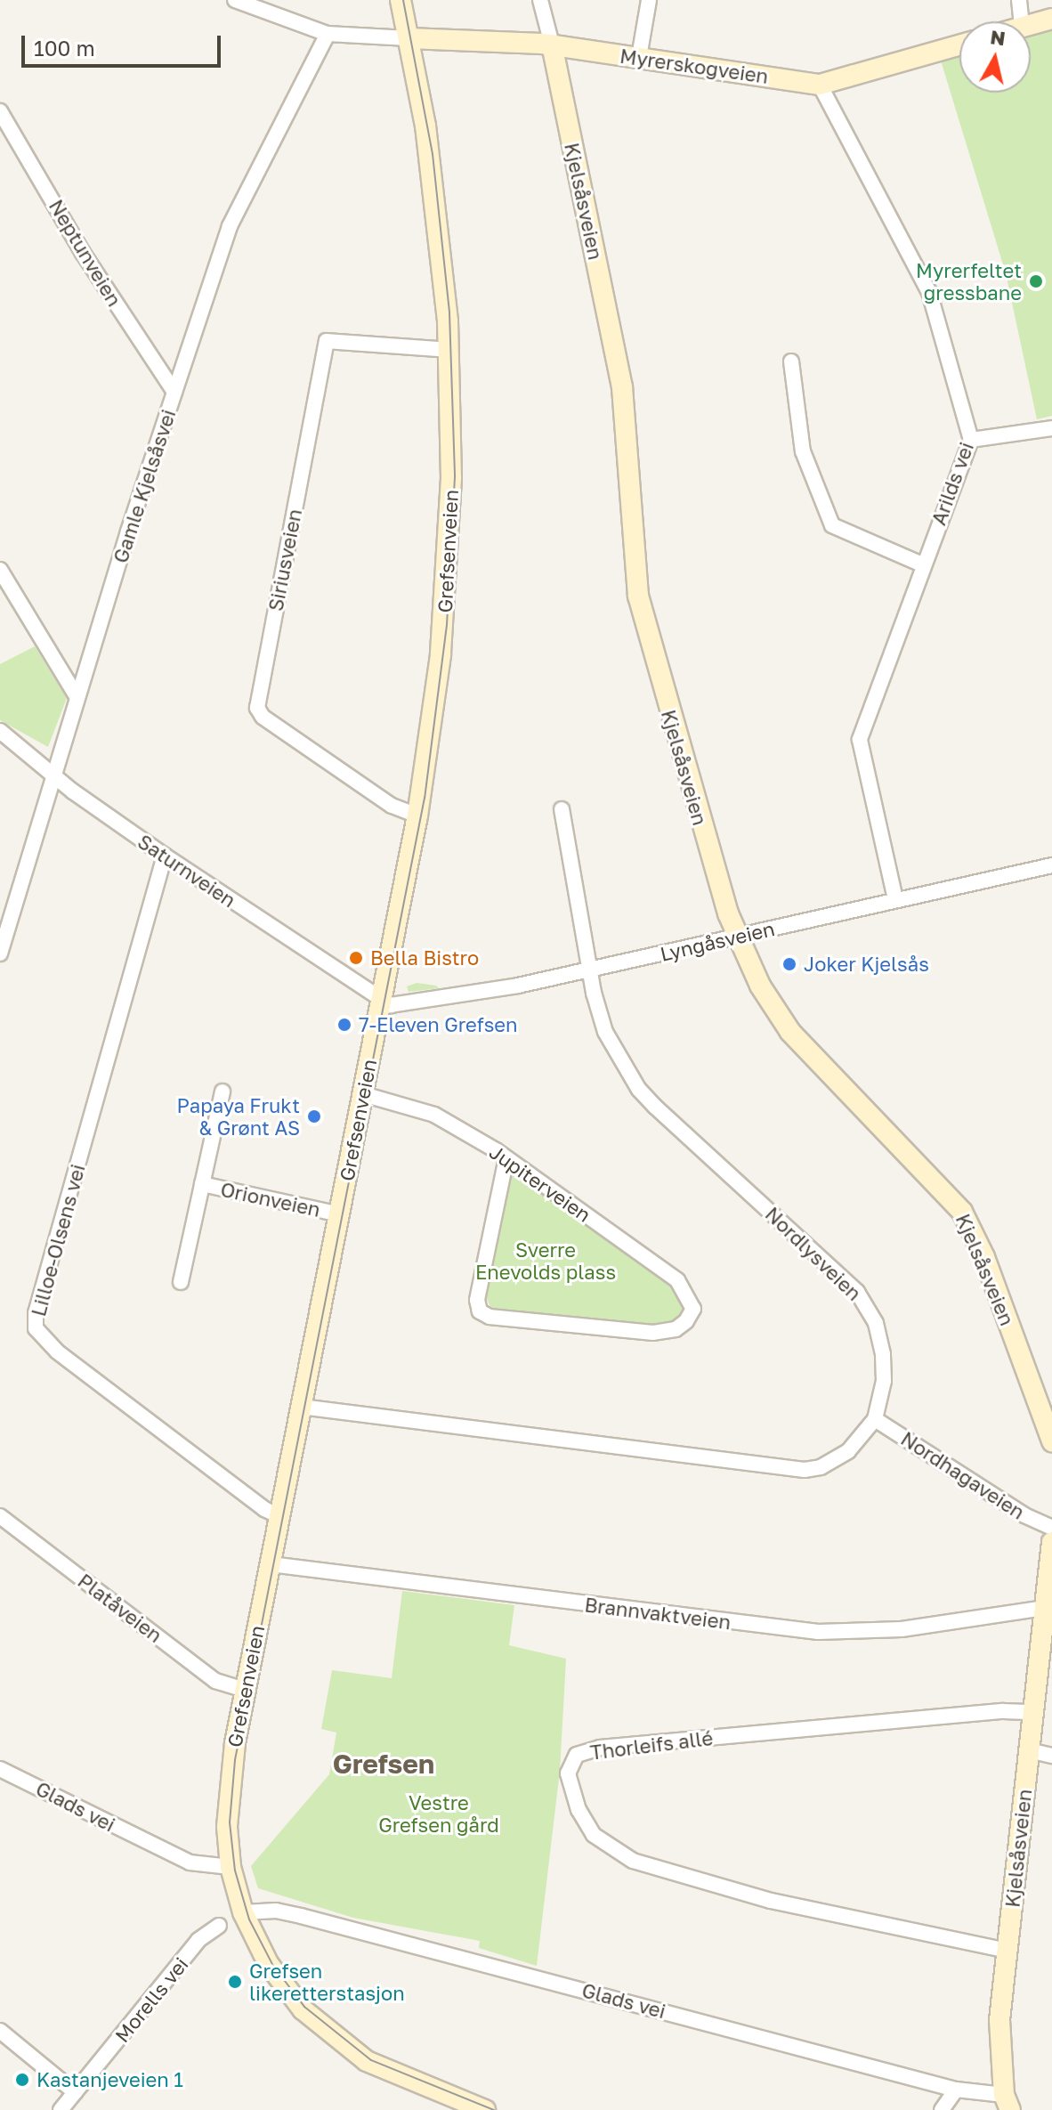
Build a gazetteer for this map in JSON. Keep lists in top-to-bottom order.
{
  "streets": {
    "street": [
      "Myrerskogveien",
      "Kjelsåsveien",
      "Neptunveien",
      "Arilds vei",
      "Gamle Kjelsåsvei",
      "Grefsenveien",
      "Siriusveien",
      "Saturnveien",
      "Lyngåsveien",
      "Jupiterveien",
      "Orionveien",
      "Lilloe-Olsens vei",
      "Nordlysveien",
      "Nordhagaveien",
      "Platåveien",
      "Brannvaktveien",
      "Thorleifs allé",
      "Glads vei",
      "Morells vei"
    ]
  },
  "crossings": [
    ["Myrerskogveien", "Kjelsåsveien"],
    ["Myrerskogveien", "Arilds vei"],
    ["Myrerskogveien", "Grefsenveien"],
    ["Kjelsåsveien", "Lyngåsveien"],
    ["Kjelsåsveien", "Brannvaktveien"],
    ["Kjelsåsveien", "Thorleifs allé"],
    ["Kjelsåsveien", "Glads vei"],
    ["Neptunveien", "Gamle Kjelsåsvei"],
    ["Arilds vei", "Lyngåsveien"],
    ["Gamle Kjelsåsvei", "Saturnveien"],
    ["Grefsenveien", "Siriusveien"],
    ["Grefsenveien", "Saturnveien"],
    ["Grefsenveien", "Lyngåsveien"],
    ["Grefsenveien", "Jupiterveien"],
    ["Grefsenveien", "Orionveien"],
    ["Grefsenveien", "Lilloe-Olsens vei"],
    ["Grefsenveien", "Nordlysveien"],
    ["Grefsenveien", "Platåveien"],
    ["Grefsenveien", "Brannvaktveien"],
    ["Grefsenveien", "Glads vei"],
    ["Saturnveien", "Lyngåsveien"],
    ["Saturnveien", "Lilloe-Olsens vei"],
    ["Lyngåsveien", "Nordlysveien"],
    ["Nordlysveien", "Nordhagaveien"]
  ],
  "districts": ["Grefsen"],
  "parks": ["Sverre Enevolds plass", "Vestre Grefsen gård"],
  "places": [
    "Myrerfeltet gressbane",
    "Bella Bistro",
    "Joker Kjelsås",
    "7-Eleven Grefsen",
    "Papaya Frukt & Grønt AS",
    "Grefsen likeretterstasjon",
    "Kastanjeveien 1"
  ],
  "scale_bar": "100 m",
  "north": "top"
}
